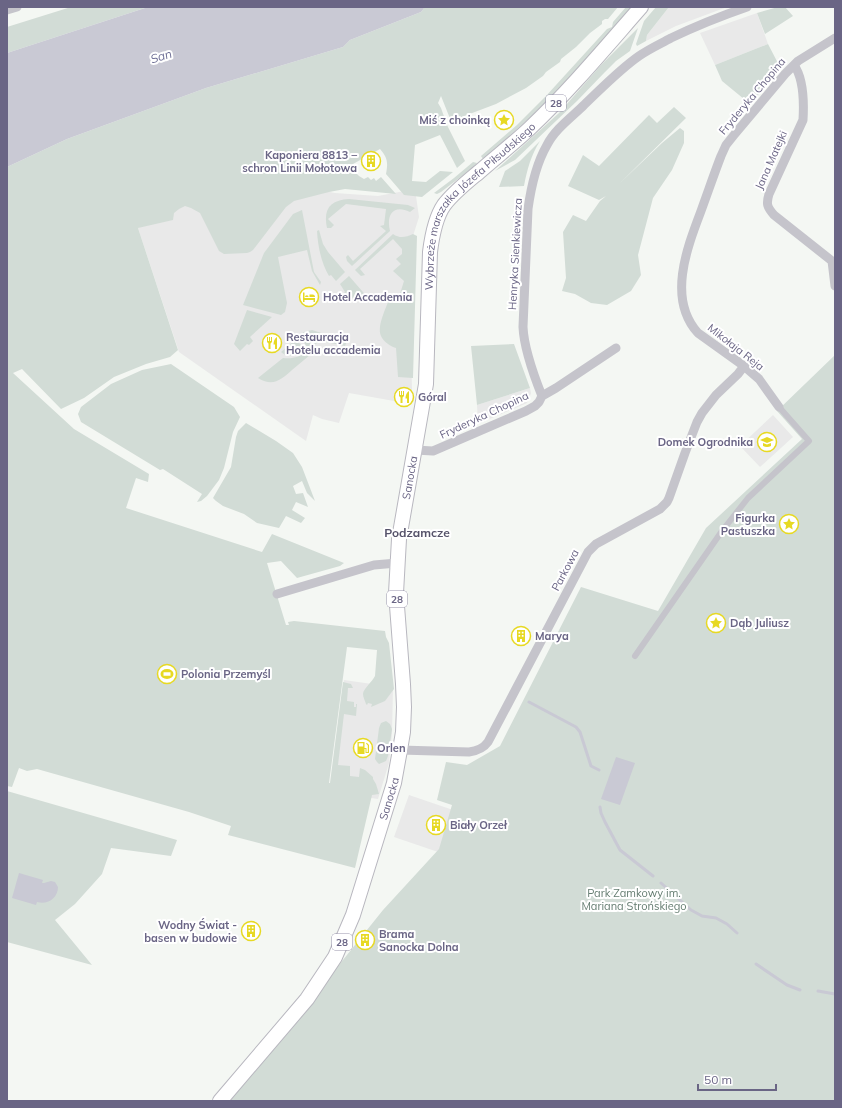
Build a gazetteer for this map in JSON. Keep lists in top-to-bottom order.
{
  "streets": {
    "main road": ["28", "Wybrzeże marszałka Józefa Piłsudskiego", "Sanocka"],
    "street": [
      "Fryderyka Chopina",
      "Jana Matejki",
      "Henryka Sienkiewicza",
      "Mikołaja Reja",
      "Parkowa"
    ]
  },
  "crossings": [
    ["Fryderyka Chopina", "Jana Matejki"],
    ["Fryderyka Chopina", "Wybrzeże marszałka Józefa Piłsudskiego"],
    ["Fryderyka Chopina", "Henryka Sienkiewicza"],
    ["Fryderyka Chopina", "Mikołaja Reja"],
    ["Fryderyka Chopina", "Sanocka"],
    ["Wybrzeże marszałka Józefa Piłsudskiego", "Sanocka"],
    ["Mikołaja Reja", "Parkowa"],
    ["Sanocka", "Parkowa"]
  ],
  "districts": ["Podzamcze"],
  "water": ["San"],
  "parks": ["Park Zamkowy im. Mariana Strońskiego"],
  "places": {
    "place": ["Miś z choinką", "Figurka Pastuszka", "Dąb Juliusz"],
    "building": [
      "Kaponiera 8813 – schron Linii Mołotowa",
      "Marya",
      "Biały Orzeł",
      "Wodny Świat - basen w budowie",
      "Brama Sanocka Dolna"
    ],
    "hotel": ["Hotel Accademia"],
    "restaurant": ["Restauracja Hotelu accademia", "Góral"],
    "school or university": ["Domek Ogrodnika"],
    "sports": ["Polonia Przemyśl"],
    "fuel station": ["Orlen"]
  },
  "scale_bar": "50 m"
}
